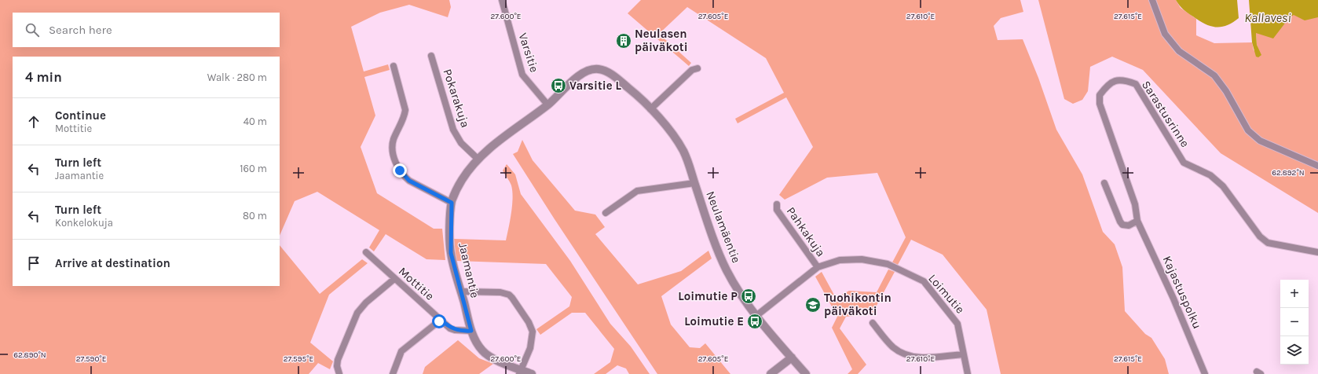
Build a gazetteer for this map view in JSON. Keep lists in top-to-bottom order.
{
  "streets": {
    "street": [
      "Varsitie",
      "Pokarakuja",
      "Sarastusrinne",
      "Neulamäentie",
      "Pahkakuja",
      "Jaamantie",
      "Mottitie",
      "Kajastuspolku",
      "Loimutie"
    ]
  },
  "crossings": [
    ["Varsitie", "Jaamantie"],
    ["Pokarakuja", "Jaamantie"],
    ["Sarastusrinne", "Kajastuspolku"],
    ["Neulamäentie", "Jaamantie"],
    ["Neulamäentie", "Loimutie"],
    ["Pahkakuja", "Loimutie"],
    ["Jaamantie", "Mottitie"]
  ],
  "water": ["Kallavesi"],
  "places": {
    "building": ["Neulasen päiväkoti"],
    "bus stop": ["Varsitie L", "Loimutie P", "Loimutie E"],
    "school or university": ["Tuohikontin päiväkoti"]
  },
  "page": {
    "search": "Search here",
    "heading": ["4 min", "Walk · 280 m"],
    "list": [
      ["Continue", "Mottitie", "40 m"],
      ["Turn left", "Jaamantie", "160 m"],
      ["Turn left", "Konkelokuja", "80 m"],
      "Arrive at destination"
    ],
    "map_buttons": ["+", "−"]
  },
  "coordinates": [
    "27.600°E",
    "27.605°E",
    "27.610°E",
    "27.615°E",
    "62.892°N",
    "62.890°N",
    "27.590°E",
    "27.595°E"
  ]
}
